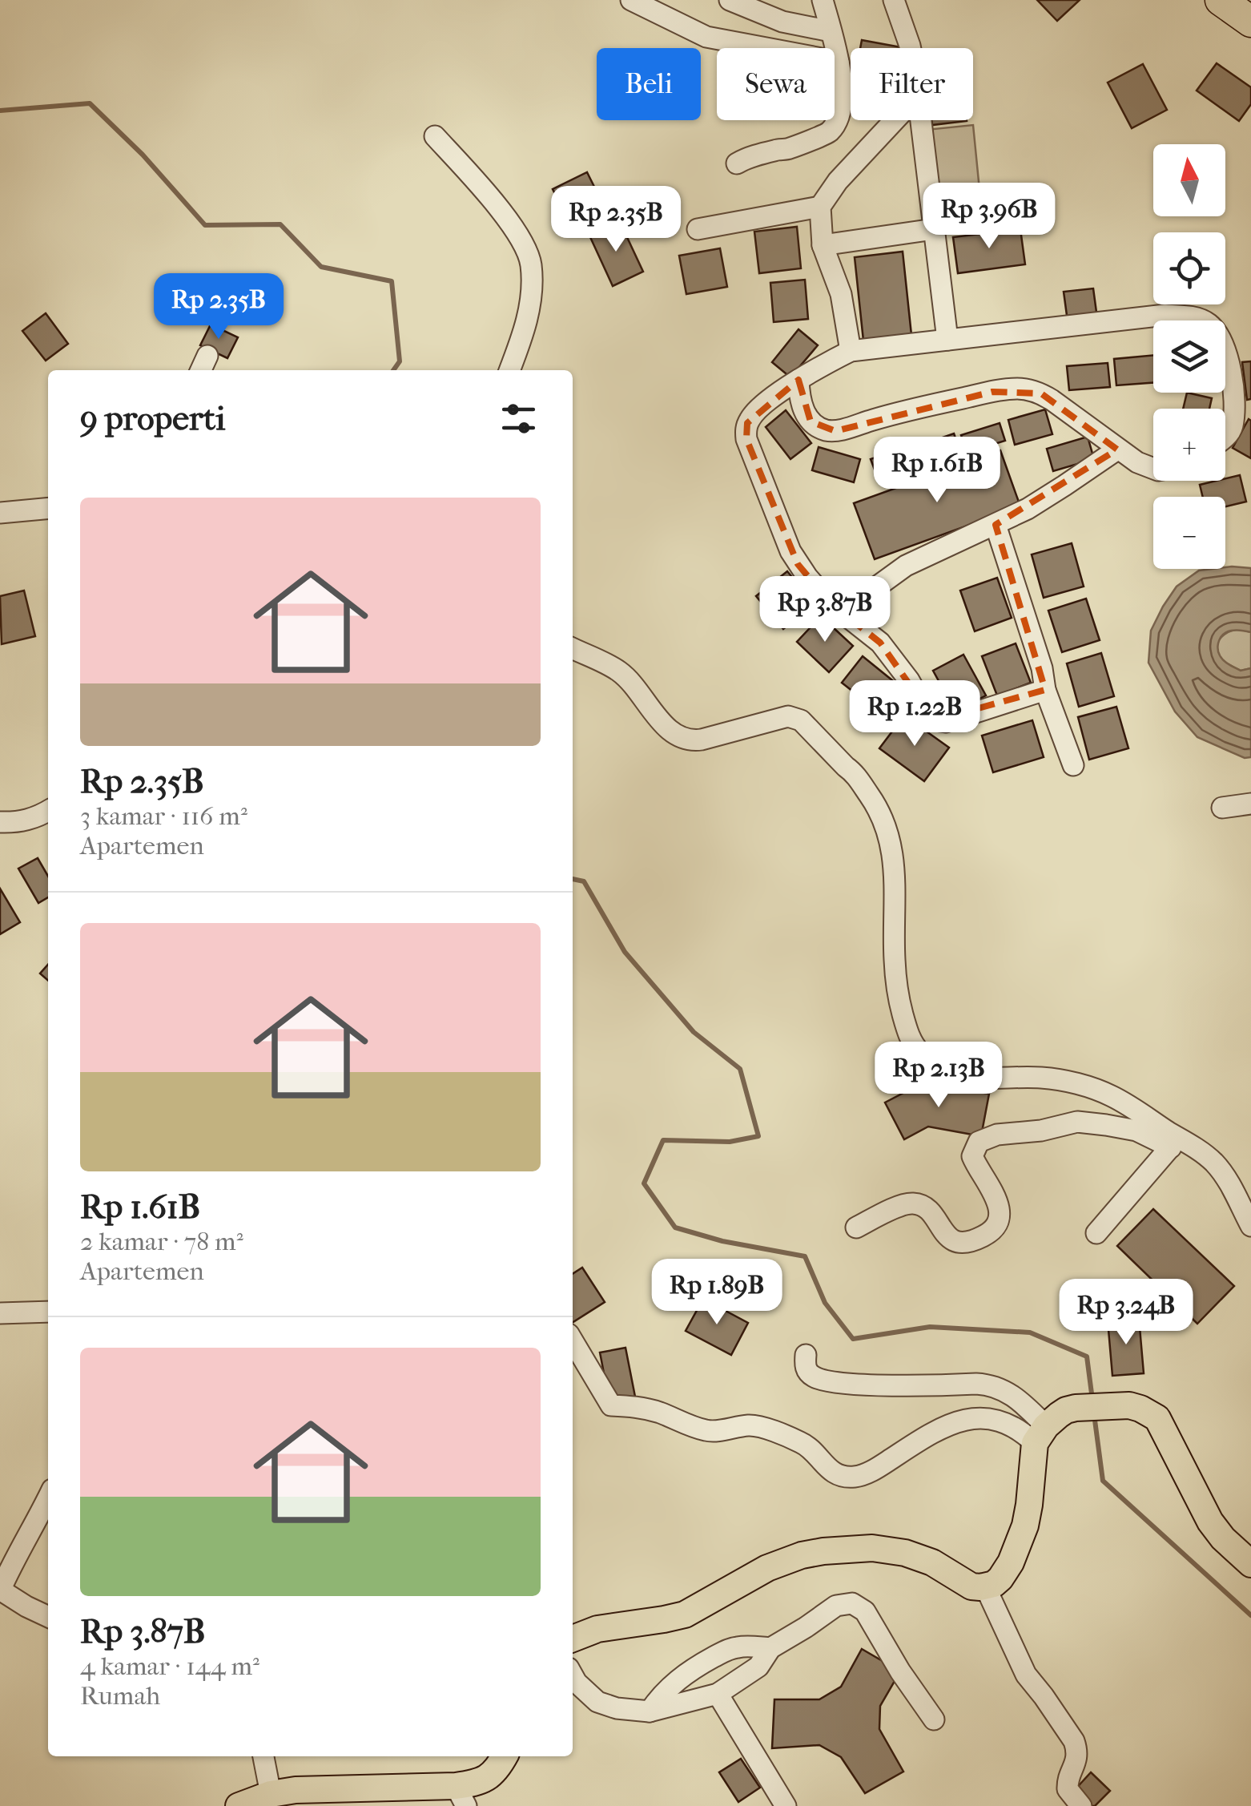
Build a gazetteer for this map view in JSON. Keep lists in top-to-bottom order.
{
  "north": "top",
  "page": {
    "chip": ["Beli", "Sewa", "Filter"],
    "map_buttons": ["+", "−"],
    "price": [
      "Rp 3.96B",
      "Rp 2.35B",
      "Rp 2.35B",
      "Rp 1.61B",
      "Rp 3.87B",
      "Rp 1.22B",
      "Rp 2.13B",
      "Rp 1.89B",
      "Rp 3.24B"
    ],
    "heading": "9 properti",
    "list": [
      {
        "name": "Rp 2.35B",
        "note": "3 kamar · 116 m² · Apartemen"
      },
      {
        "name": "Rp 1.61B",
        "note": "2 kamar · 78 m² · Apartemen"
      },
      {
        "name": "Rp 3.87B",
        "note": "4 kamar · 144 m² · Rumah"
      }
    ]
  }
}
